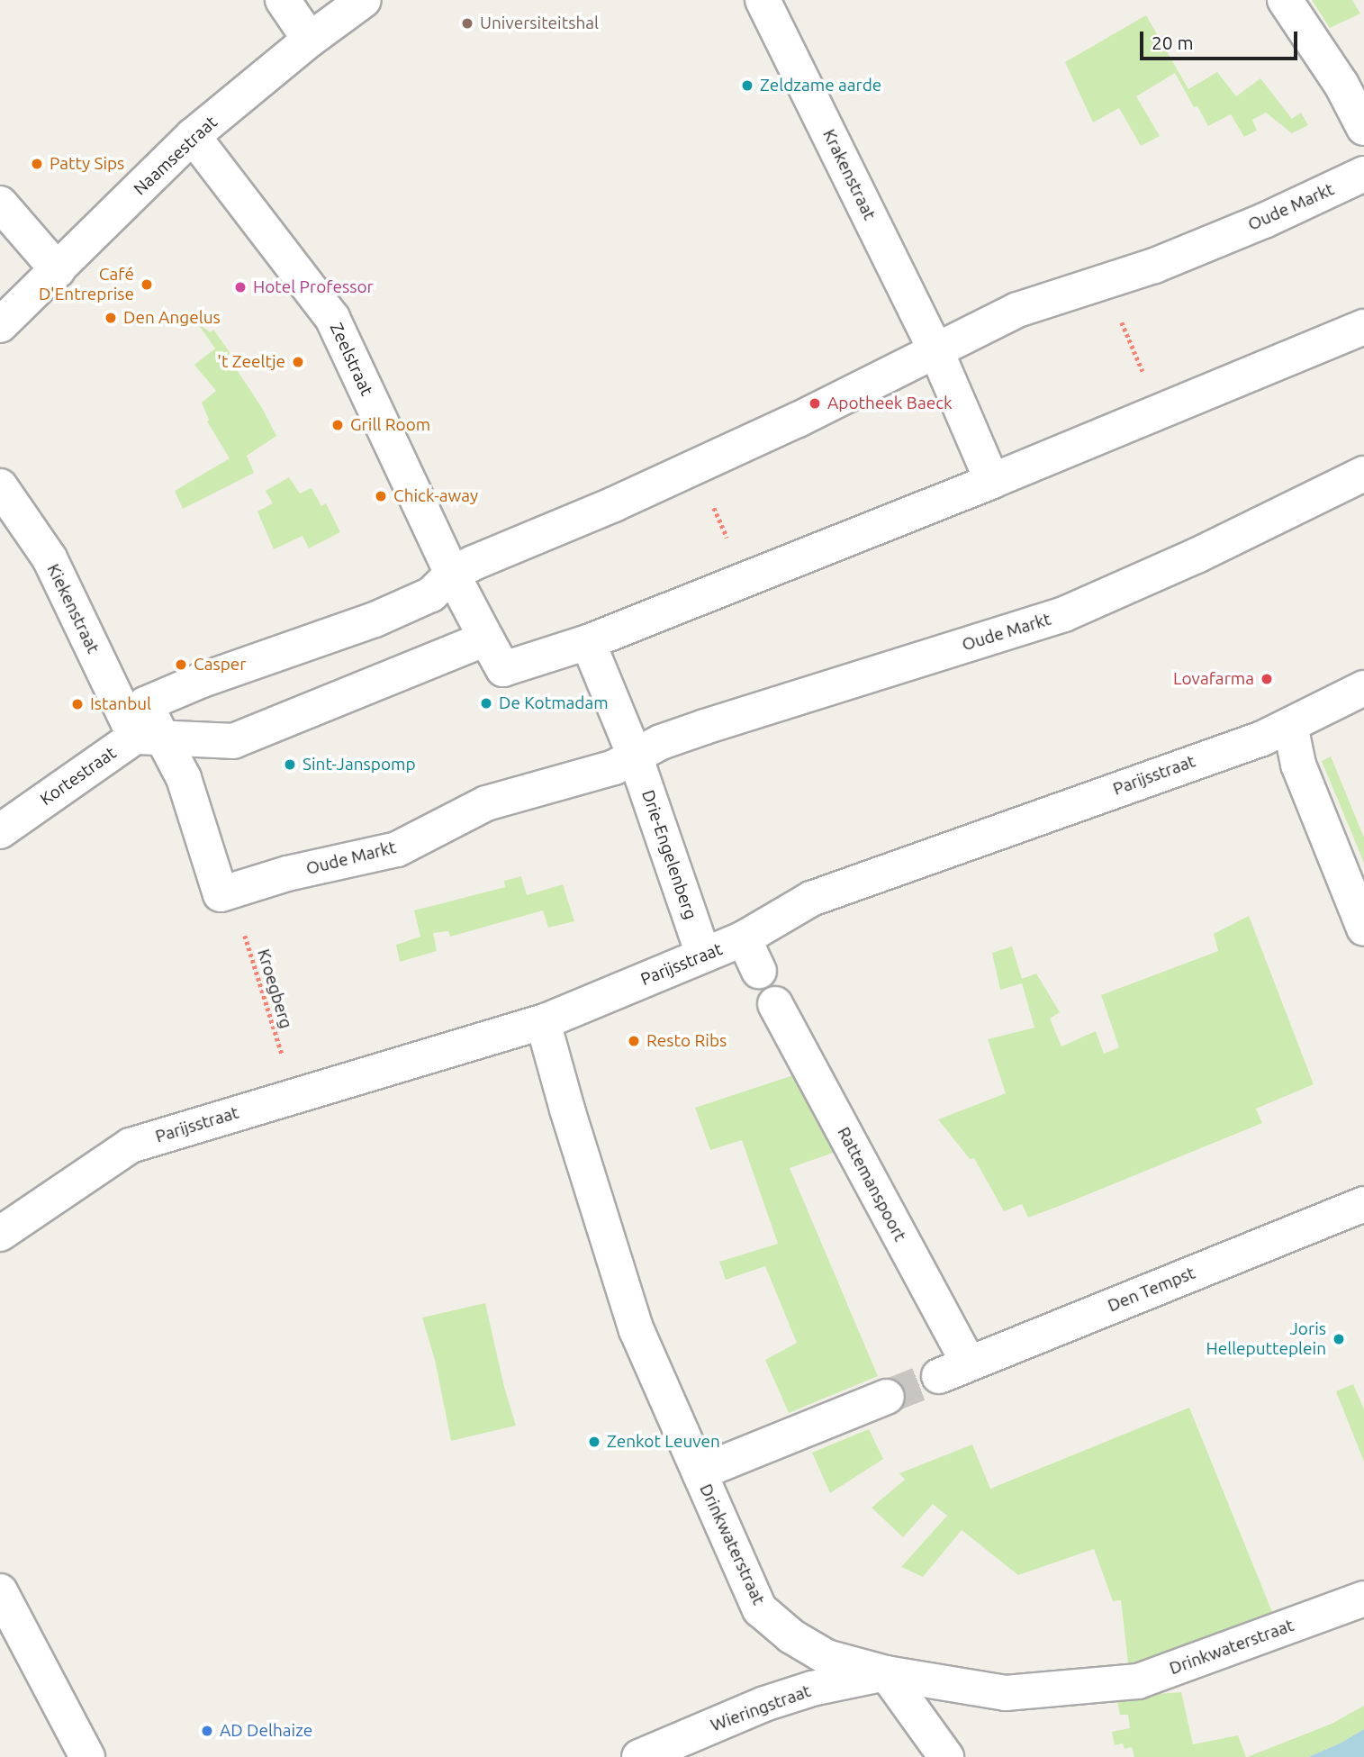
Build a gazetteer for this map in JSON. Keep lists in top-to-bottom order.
{
  "streets": {
    "street": [
      "Naamsestraat",
      "Krakenstraat",
      "Oude Markt",
      "Zeelstraat",
      "Kiekenstraat",
      "Parijsstraat",
      "Kortestraat",
      "Drie-Engelenberg",
      "Rattemanspoort",
      "Den Tempst",
      "Drinkwaterstraat",
      "Wieringstraat"
    ],
    "path": ["Kroegberg"]
  },
  "crossings": [
    ["Naamsestraat", "Zeelstraat"],
    ["Krakenstraat", "Oude Markt"],
    ["Oude Markt", "Zeelstraat"],
    ["Oude Markt", "Kiekenstraat"],
    ["Oude Markt", "Kortestraat"],
    ["Oude Markt", "Drie-Engelenberg"],
    ["Oude Markt", "Kroegberg"],
    ["Kiekenstraat", "Kortestraat"],
    ["Parijsstraat", "Drie-Engelenberg"],
    ["Parijsstraat", "Kroegberg"],
    ["Parijsstraat", "Drinkwaterstraat"],
    ["Rattemanspoort", "Den Tempst"],
    ["Drinkwaterstraat", "Wieringstraat"]
  ],
  "places": [
    "Universiteitshal",
    "Zeldzame aarde",
    "Patty Sips",
    "Café D'Entreprise",
    "Hotel Professor",
    "Den Angelus",
    "'t Zeeltje",
    "Apotheek Baeck",
    "Grill Room",
    "Chick-away",
    "Casper",
    "Lovafarma",
    "De Kotmadam",
    "Istanbul",
    "Sint-Janspomp",
    "Resto Ribs",
    "Joris Helleputteplein",
    "Zenkot Leuven",
    "AD Delhaize"
  ],
  "scale_bar": "20 m"
}
